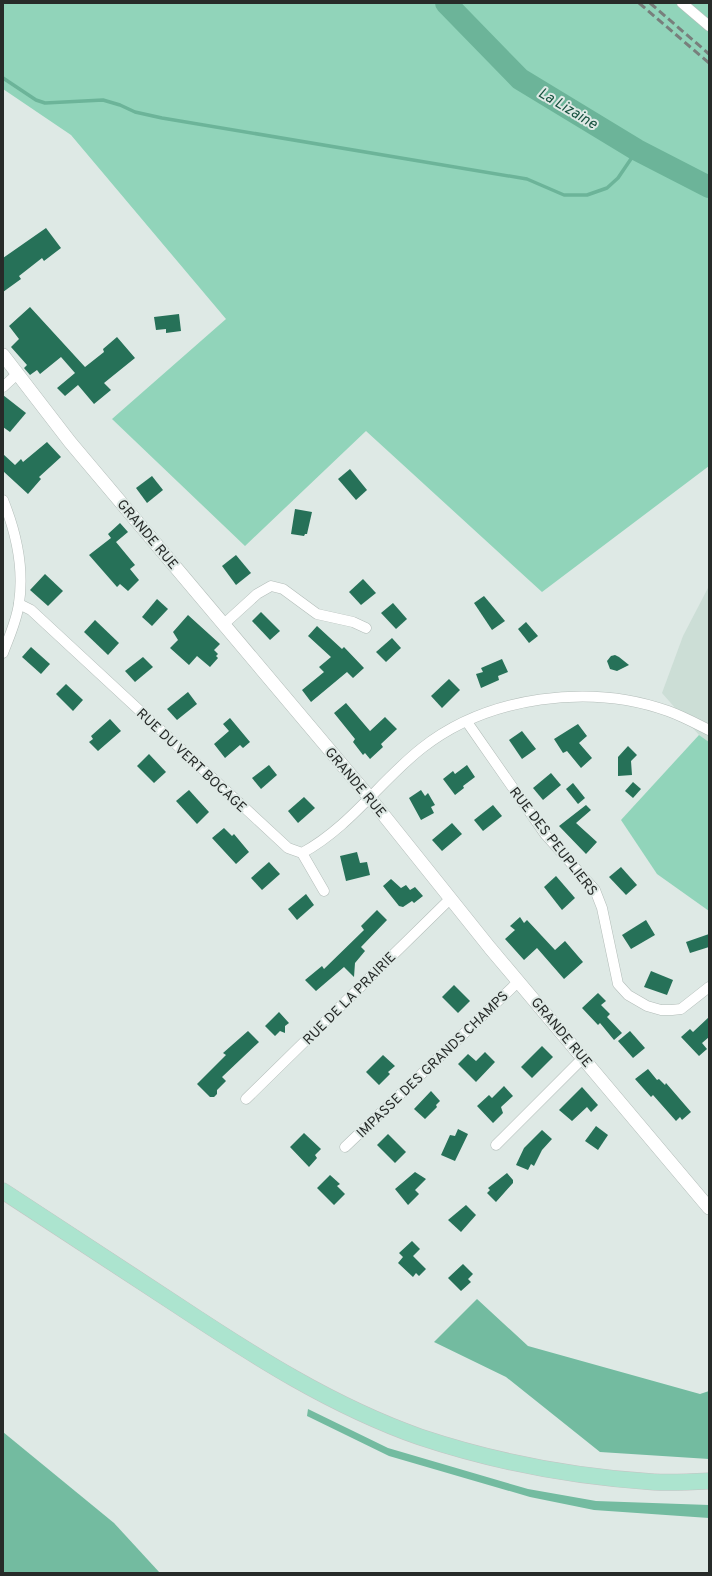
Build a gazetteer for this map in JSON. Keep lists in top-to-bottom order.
{
  "streets": {
    "street": [
      "GRANDE RUE",
      "RUE DU VERT BOCAGE",
      "RUE DES PEUPLIERS",
      "RUE DE LA PRAIRIE",
      "IMPASSE DES GRANDS CHAMPS"
    ]
  },
  "crossings": [
    ["GRANDE RUE", "RUE DE LA PRAIRIE"],
    ["GRANDE RUE", "IMPASSE DES GRANDS CHAMPS"]
  ],
  "water": ["La Lizaine"]
}
